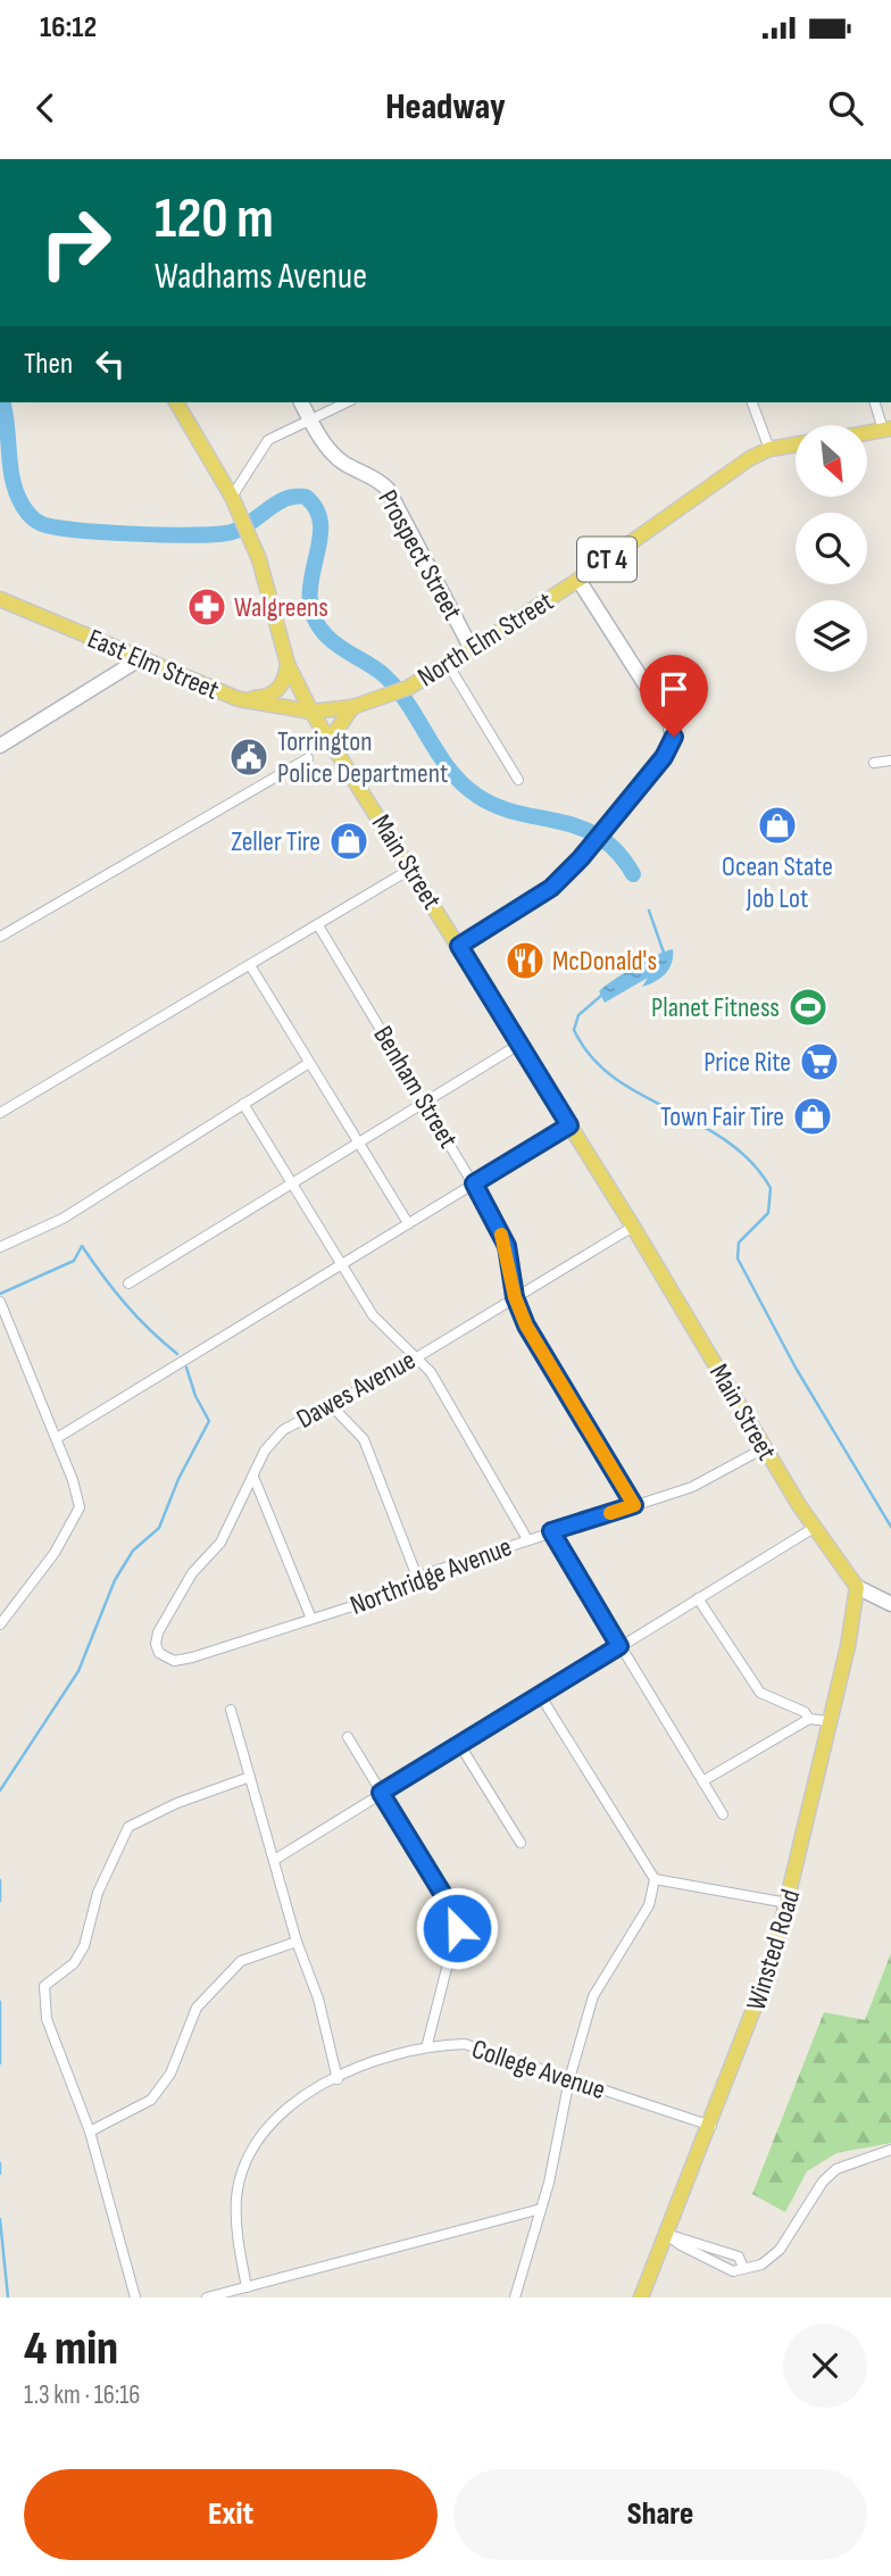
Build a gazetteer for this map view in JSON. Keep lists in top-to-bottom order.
{
  "streets": {
    "main road": [
      "Prospect Street",
      "CT 4",
      "North Elm Street",
      "East Elm Street",
      "Main Street",
      "Winsted Road"
    ],
    "street": [
      "Benham Street",
      "Dawes Avenue",
      "Northridge Avenue",
      "College Avenue"
    ]
  },
  "crossings": [
    ["Prospect Street", "North Elm Street"],
    ["North Elm Street", "East Elm Street"],
    ["North Elm Street", "Main Street"],
    ["East Elm Street", "Main Street"],
    ["Main Street", "Dawes Avenue"],
    ["Main Street", "Northridge Avenue"],
    ["Main Street", "Winsted Road"],
    ["Benham Street", "Dawes Avenue"],
    ["Benham Street", "Northridge Avenue"],
    ["Dawes Avenue", "Northridge Avenue"],
    ["Winsted Road", "College Avenue"]
  ],
  "places": {
    "pharmacy": ["Walgreens"],
    "public building": ["Torrington Police Department"],
    "shop": ["Ocean State Job Lot", "Zeller Tire", "Town Fair Tire"],
    "restaurant": ["McDonald's"],
    "sports": ["Planet Fitness"],
    "supermarket": ["Price Rite"]
  },
  "north": "bottom right",
  "page": {
    "status": "16:12",
    "header": "Headway",
    "turn": ["120 m", "Wadhams Avenue"],
    "then": "Then",
    "heading": ["4 min", "1.3 km · 16:16"],
    "buttons": ["Exit", "Share"]
  }
}
